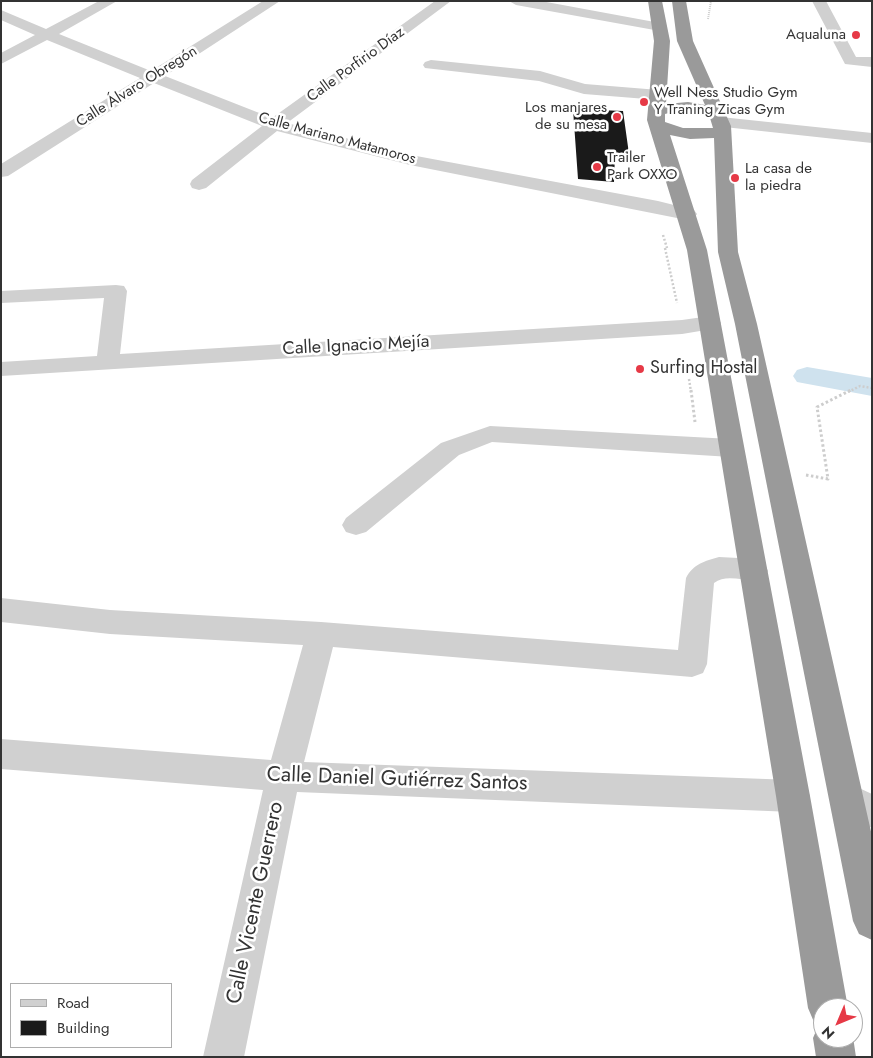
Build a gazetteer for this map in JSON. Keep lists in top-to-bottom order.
{
  "streets": {
    "street": [
      "Calle Porfirio Díaz",
      "Calle Álvaro Obregón",
      "Calle Mariano Matamoros",
      "Calle Ignacio Mejía",
      "Calle Daniel Gutiérrez Santos",
      "Calle Vicente Guerrero"
    ]
  },
  "crossings": [
    ["Calle Porfirio Díaz", "Calle Mariano Matamoros"],
    ["Calle Álvaro Obregón", "Calle Mariano Matamoros"],
    ["Calle Daniel Gutiérrez Santos", "Calle Vicente Guerrero"]
  ],
  "places": [
    "Aqualuna",
    "Well Ness Studio Gym Y Traning Zicas Gym",
    "Los manjares de su mesa",
    "Trailer Park OXXO",
    "La casa de la piedra",
    "Surfing Hostal"
  ],
  "legend": ["Road", "Building"],
  "north": "bottom left"
}
